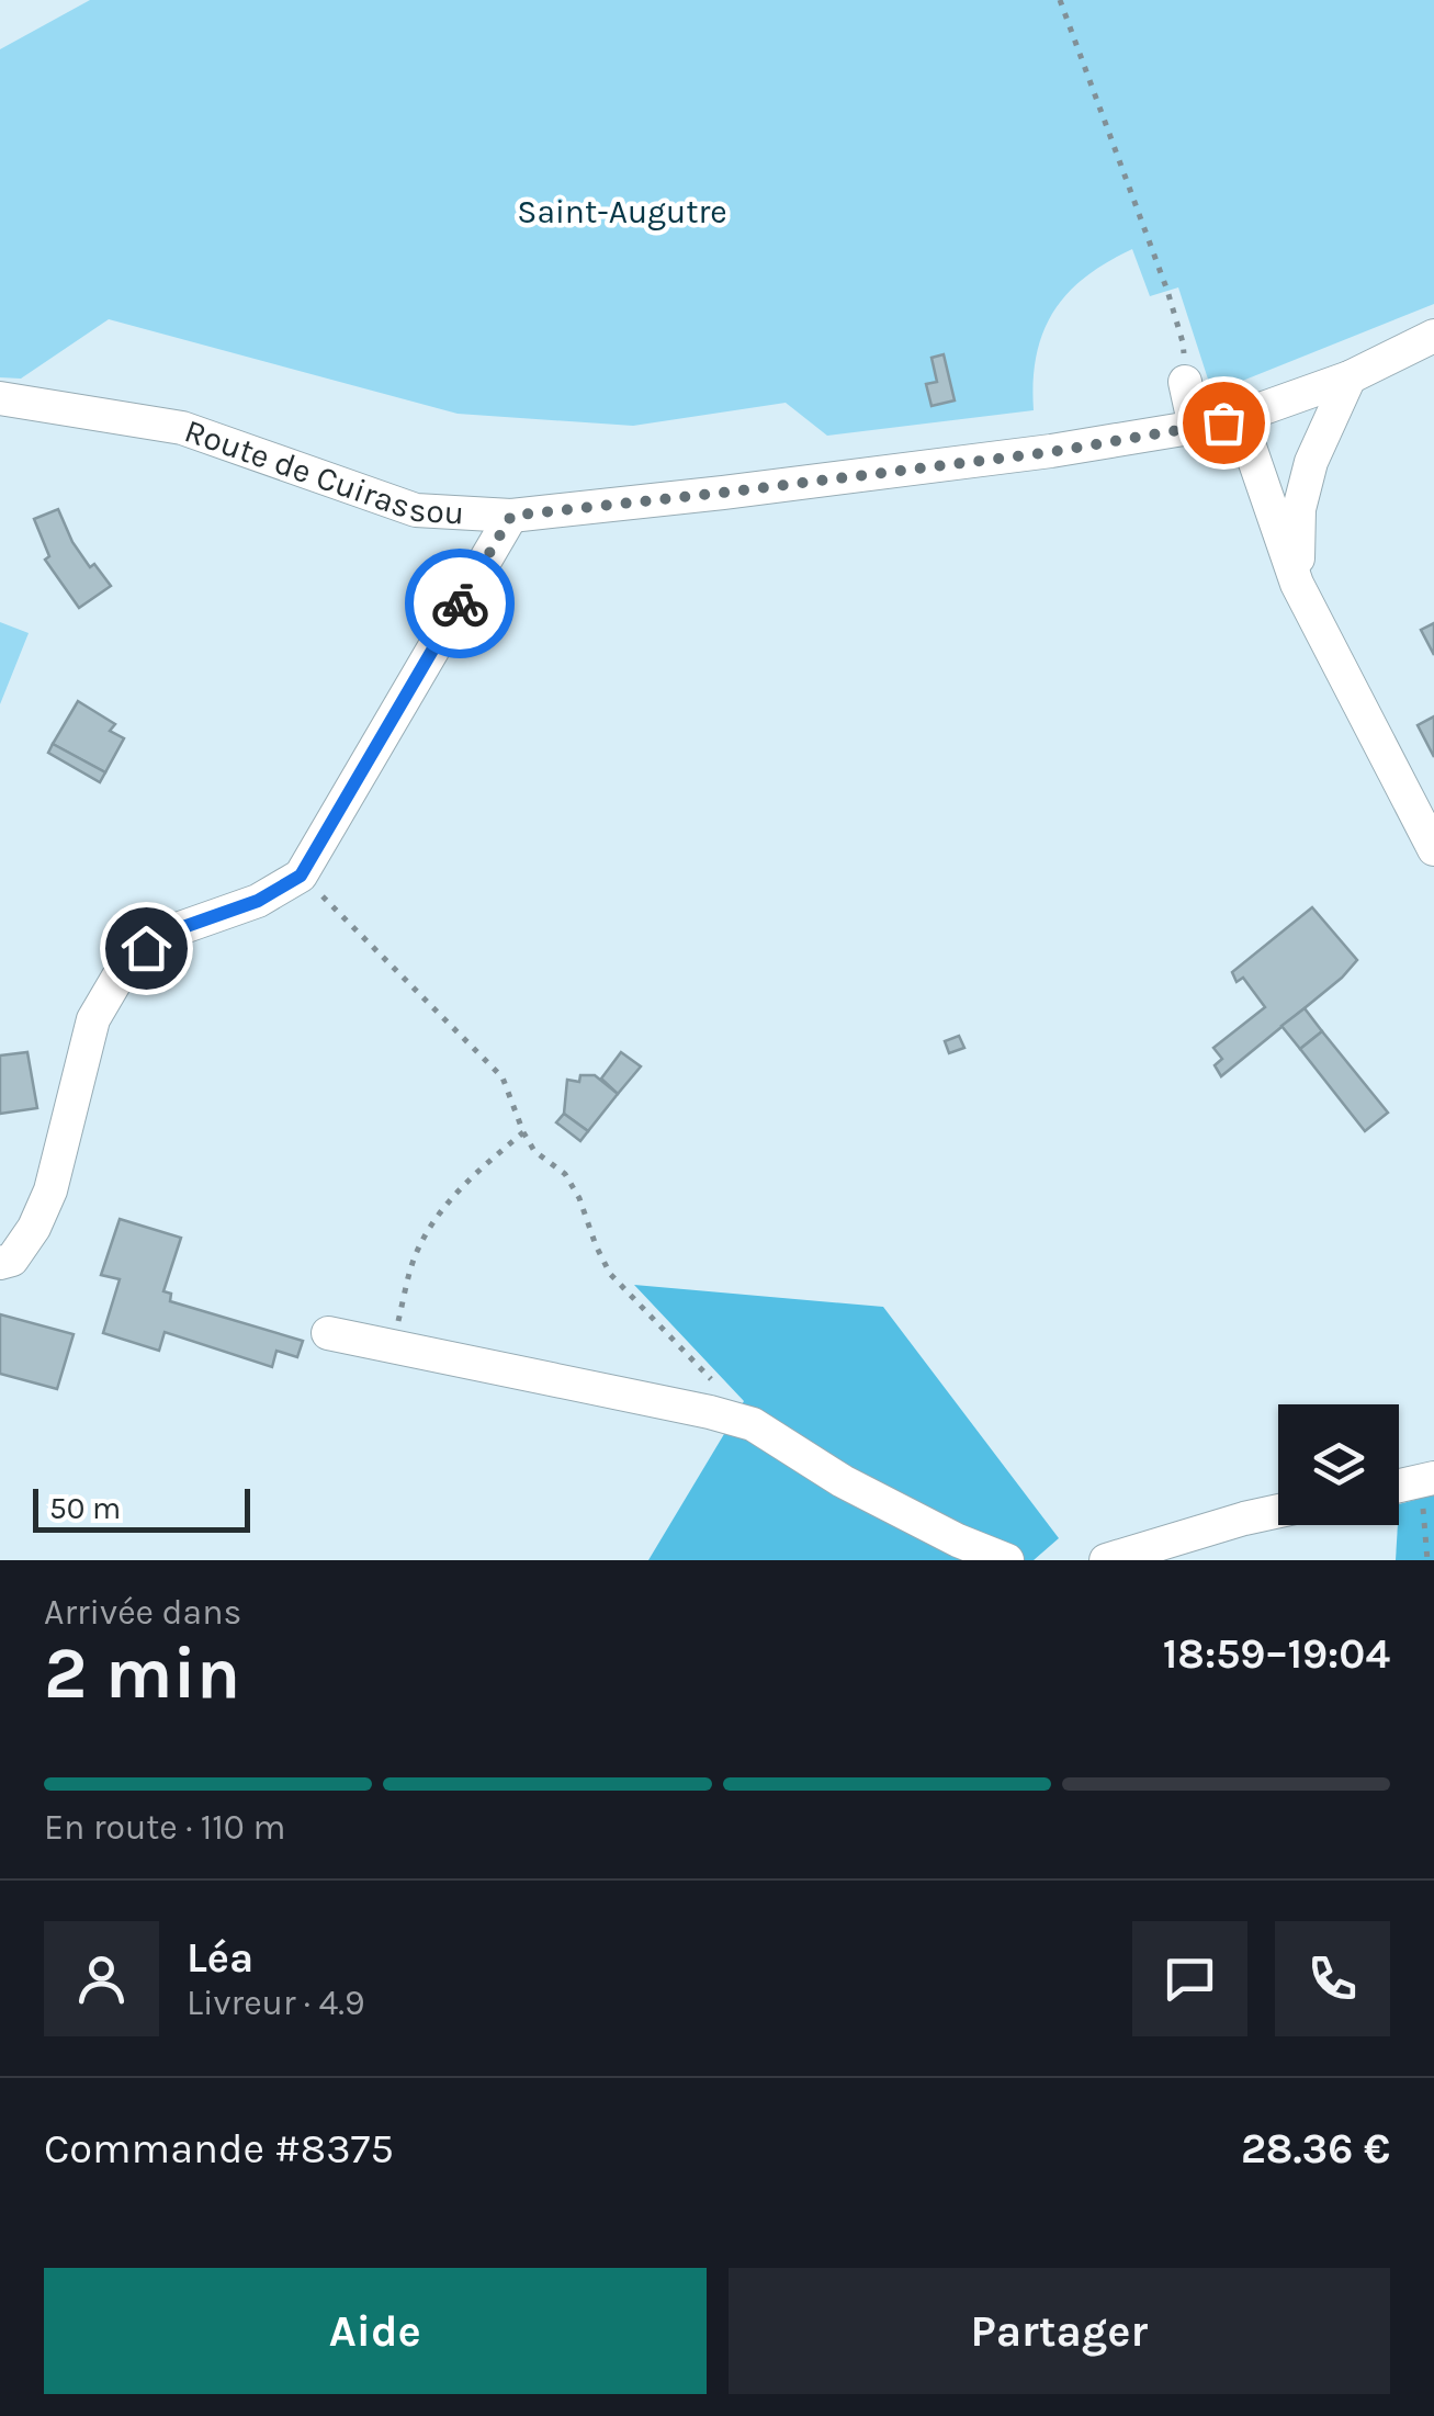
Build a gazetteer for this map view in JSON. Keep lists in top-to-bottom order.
{
  "streets": {
    "street": ["Route de Cuirassou"]
  },
  "parks": ["Saint-Augutre"],
  "scale_bar": "50 m",
  "page": {
    "scale": "50 m",
    "heading": ["2 min", "Arrivée dans", "18:59–19:04"],
    "panel": [
      "Léa",
      "Livreur · 4.9",
      "Commande #8375",
      "28.36 €"
    ],
    "bar": "En route · 110 m",
    "buttons": ["Aide", "Partager"]
  }
}
